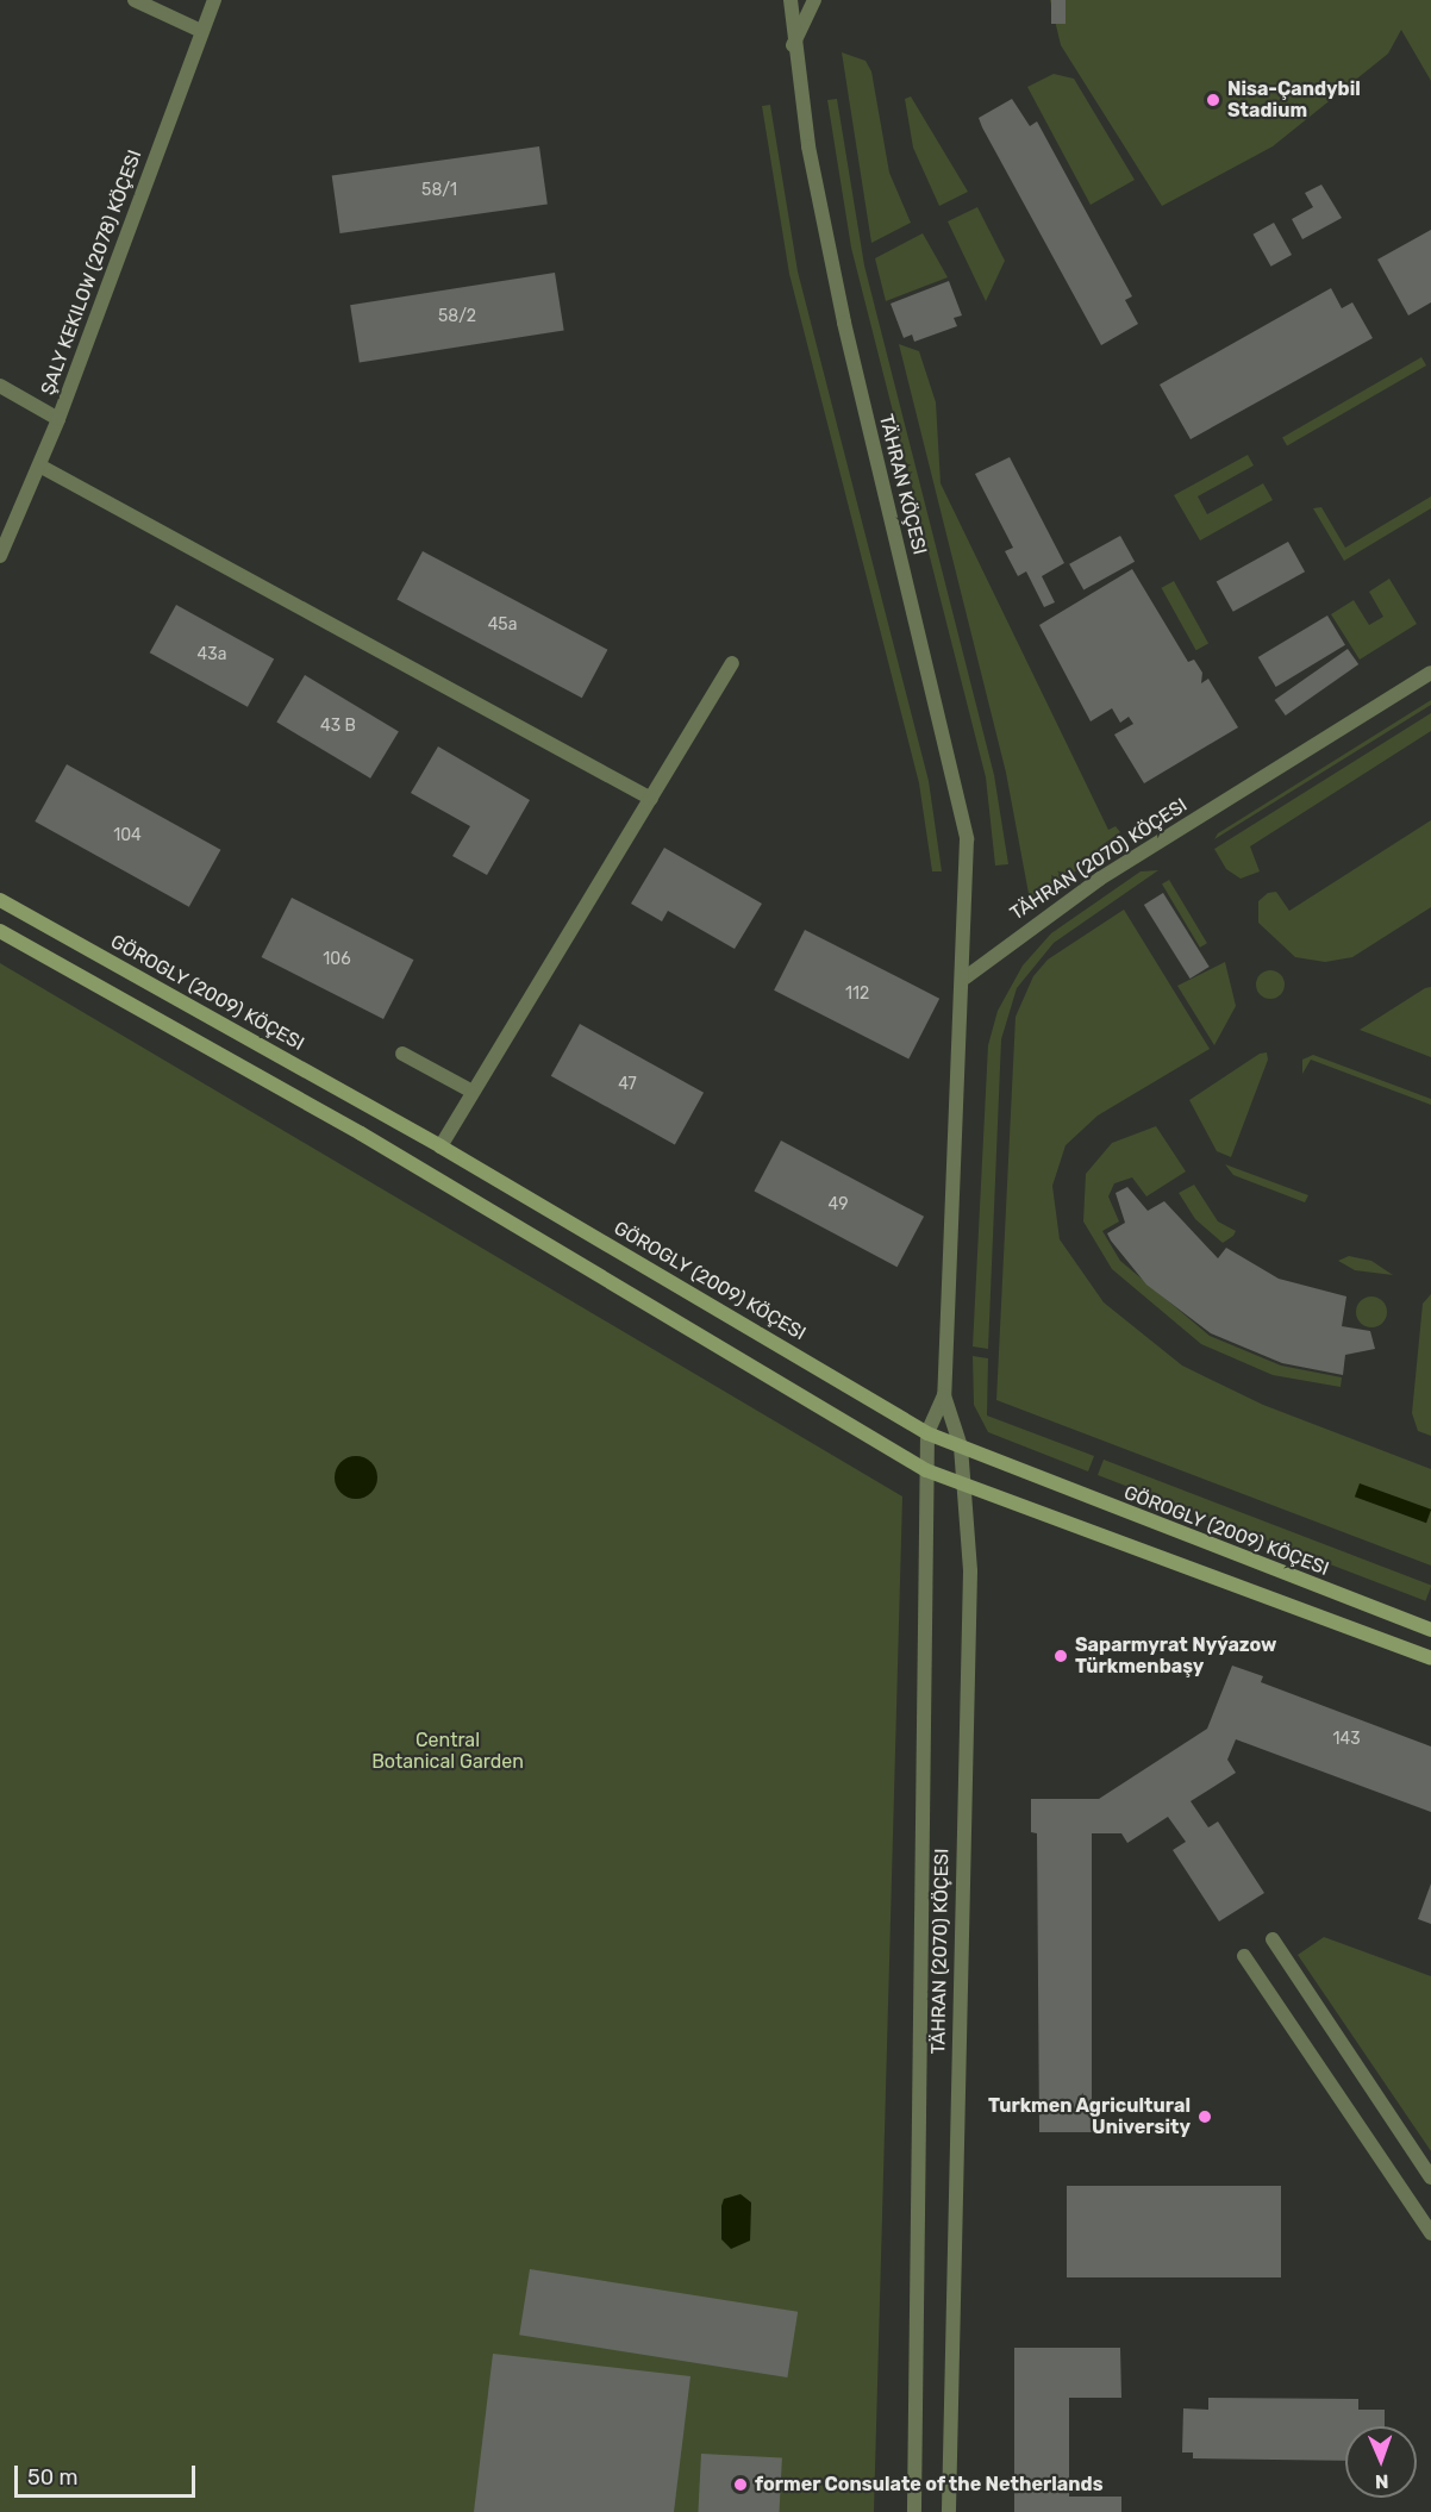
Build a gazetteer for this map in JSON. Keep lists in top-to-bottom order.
{
  "streets": {
    "main road": ["GÖROGLY (2009) KÖÇESI"],
    "street": ["ŞALY KEKILOW (2078) KÖÇESI", "TÄHRAN KÖÇESI", "TÄHRAN (2070) KÖÇESI"]
  },
  "crossings": [
    ["TÄHRAN KÖÇESI", "TÄHRAN (2070) KÖÇESI"],
    ["TÄHRAN (2070) KÖÇESI", "GÖROGLY (2009) KÖÇESI"]
  ],
  "parks": ["Central Botanical Garden"],
  "places": [
    "Nisa-Çandybil Stadium",
    "Saparmyrat Nyýazow Türkmenbaşy",
    "Turkmen Agricultural University",
    "former Consulate of the Netherlands"
  ],
  "house_numbers": [
    "58/1",
    "58/2",
    "45a",
    "43а",
    "43 B",
    "104",
    "106",
    "112",
    "47",
    "49",
    "143"
  ],
  "scale_bar": "50 m",
  "north": "bottom"
}
